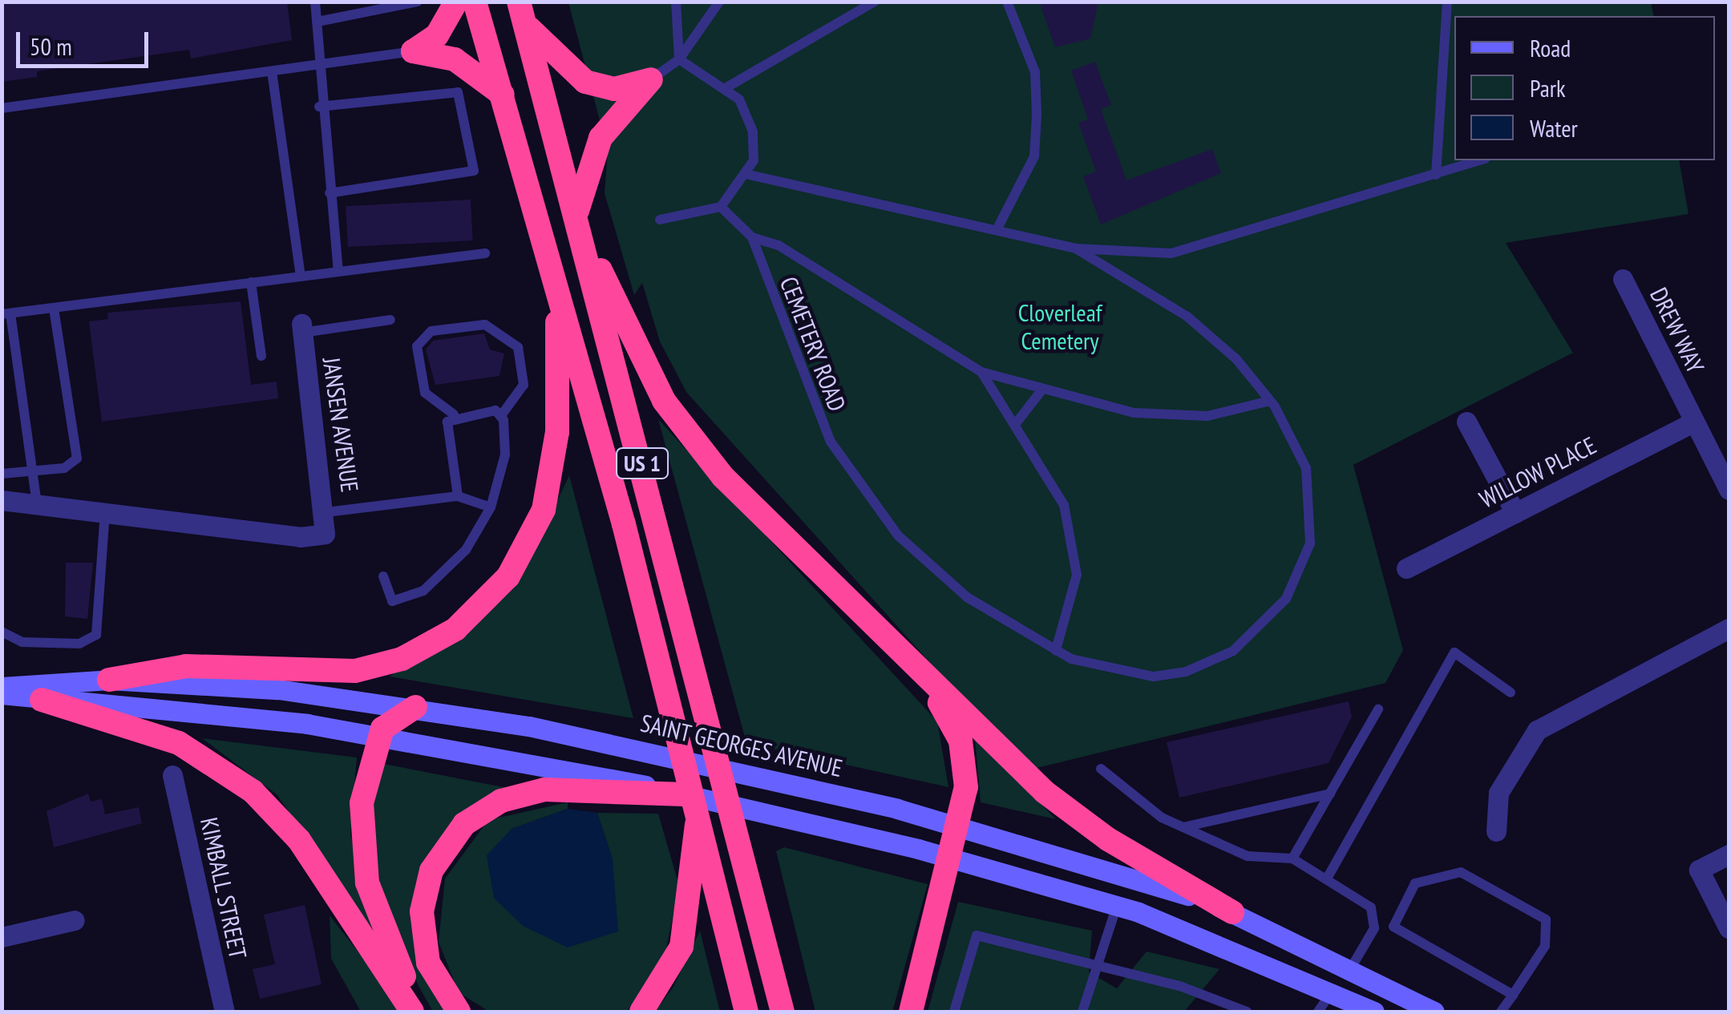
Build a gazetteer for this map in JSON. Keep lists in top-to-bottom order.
{
  "streets": {
    "highway": ["US 1"],
    "main road": ["SAINT GEORGES AVENUE"],
    "street": [
      "DREW WAY",
      "JANSEN AVENUE",
      "WILLOW PLACE",
      "KIMBALL STREET"
    ],
    "lane": ["CEMETERY ROAD"]
  },
  "crossings": [
    ["DREW WAY", "WILLOW PLACE"]
  ],
  "parks": ["Cloverleaf Cemetery"],
  "legend": ["Road", "Park", "Water"],
  "scale_bar": "50 m"
}
